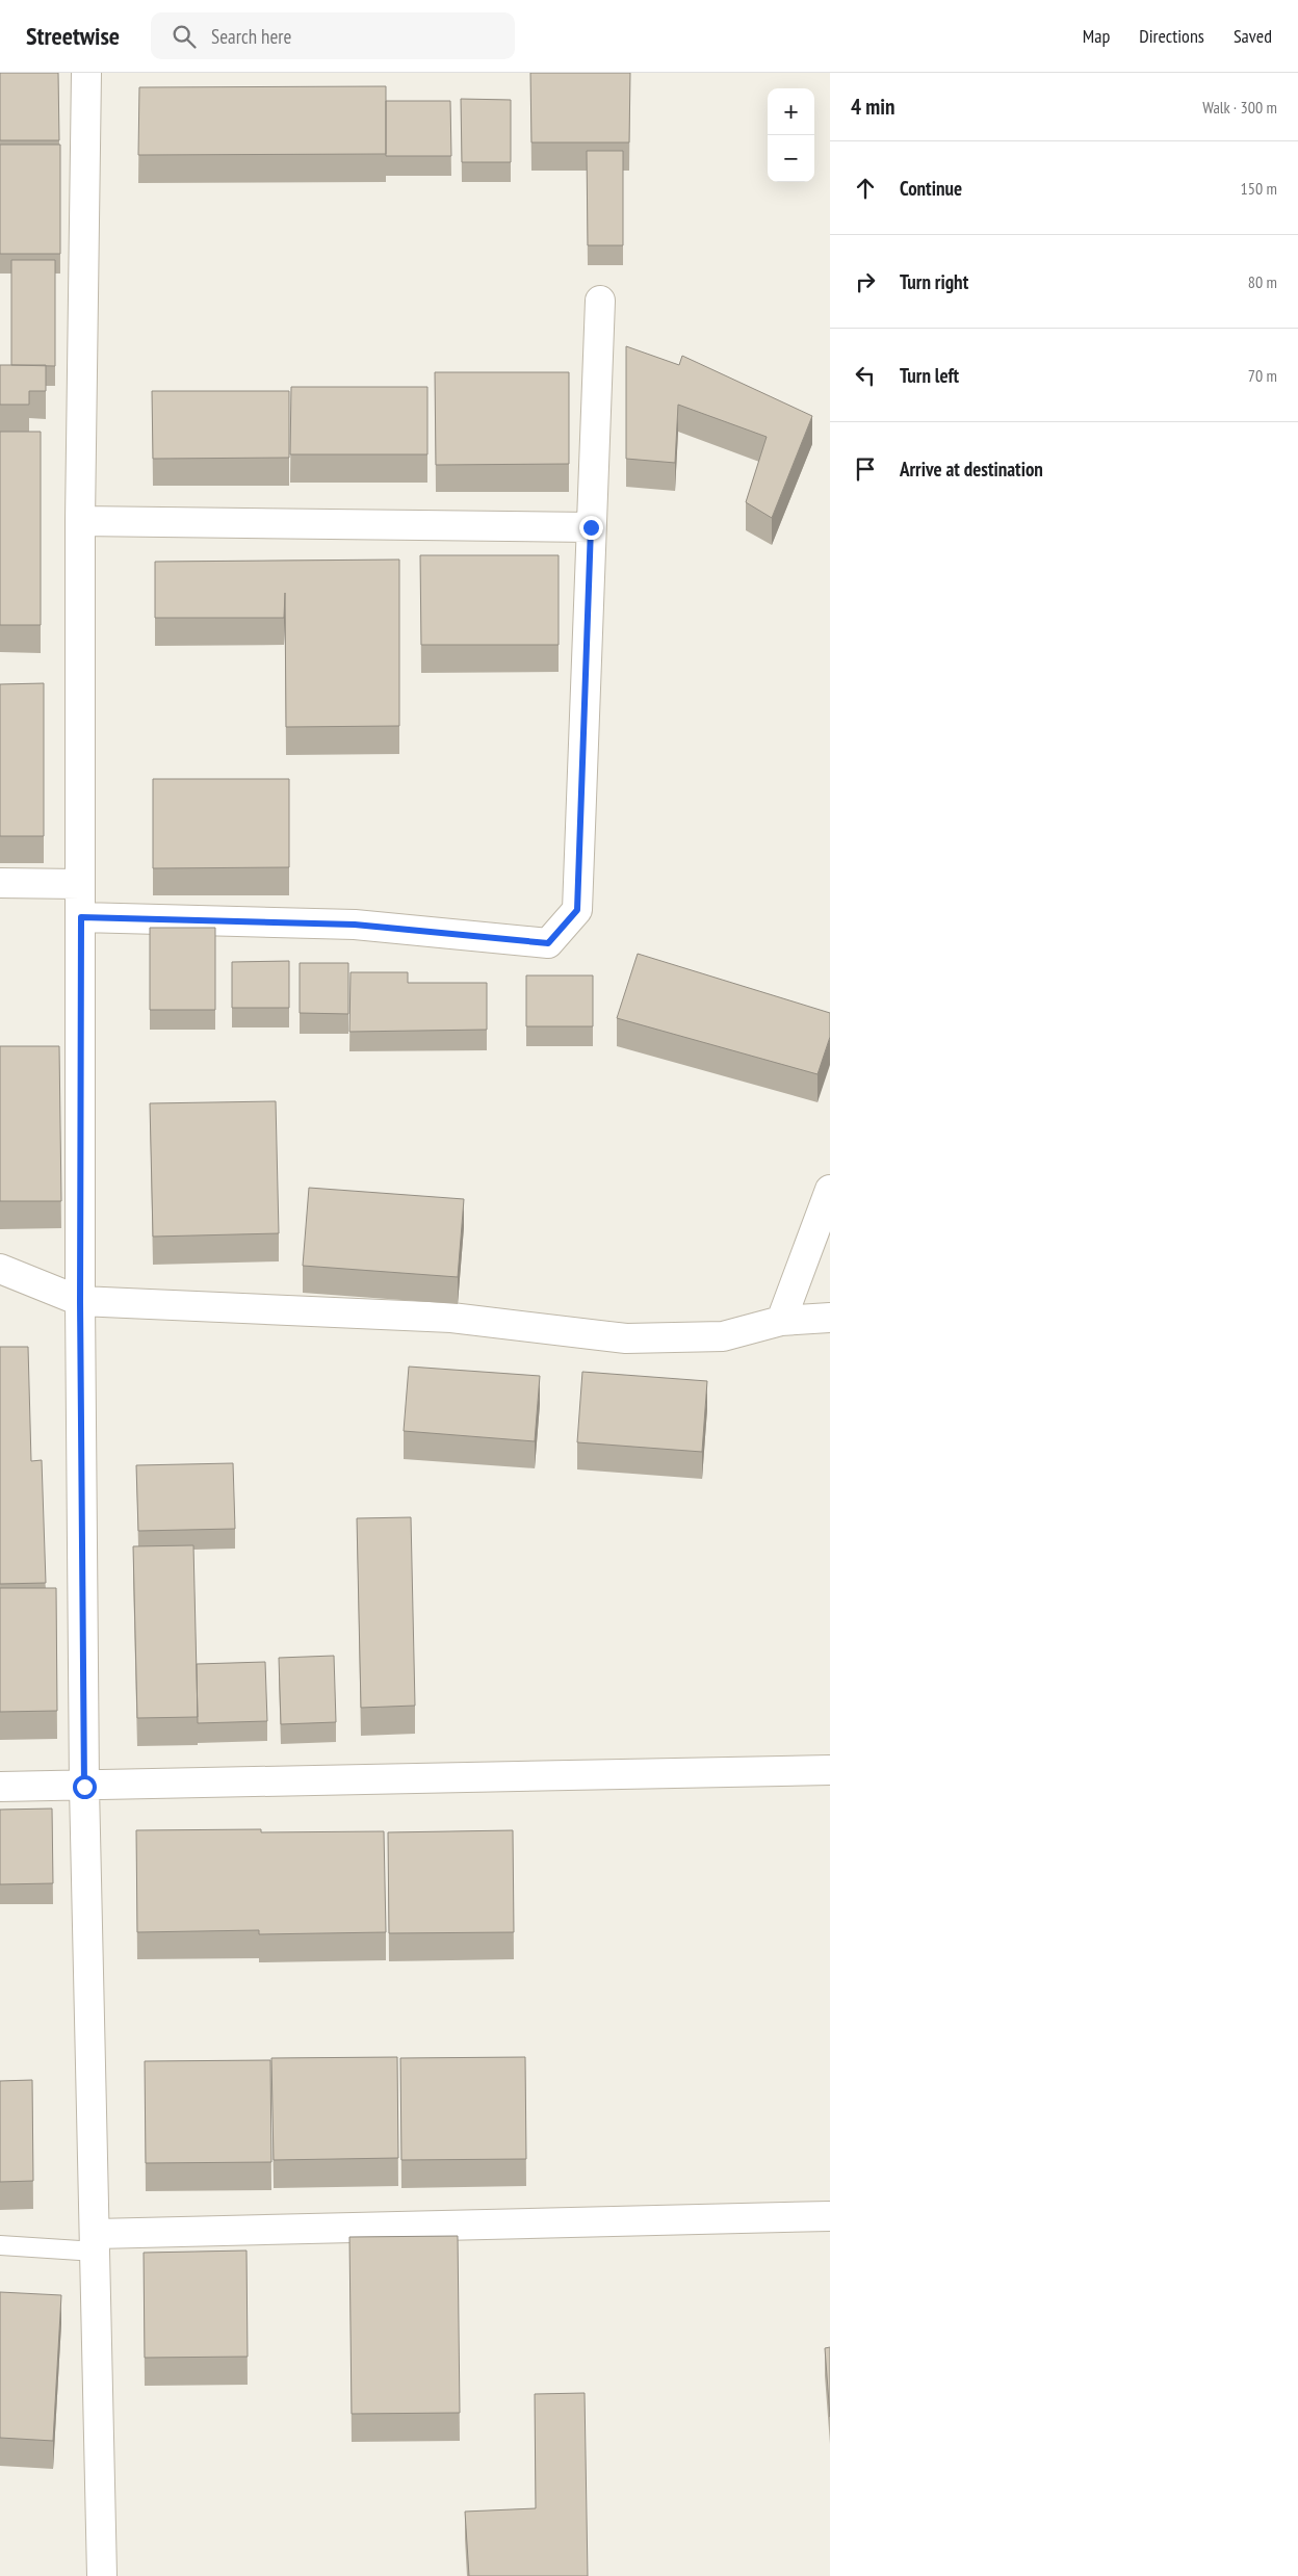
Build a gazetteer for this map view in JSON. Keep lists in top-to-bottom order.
{
  "page": {
    "header": "Streetwise",
    "search": "Search here",
    "nav": ["Map", "Directions", "Saved"],
    "heading": ["4 min", "Walk · 300 m"],
    "map_buttons": ["+", "−"],
    "list": [
      ["Continue", "150 m"],
      ["Turn right", "80 m"],
      ["Turn left", "70 m"],
      "Arrive at destination"
    ]
  }
}
